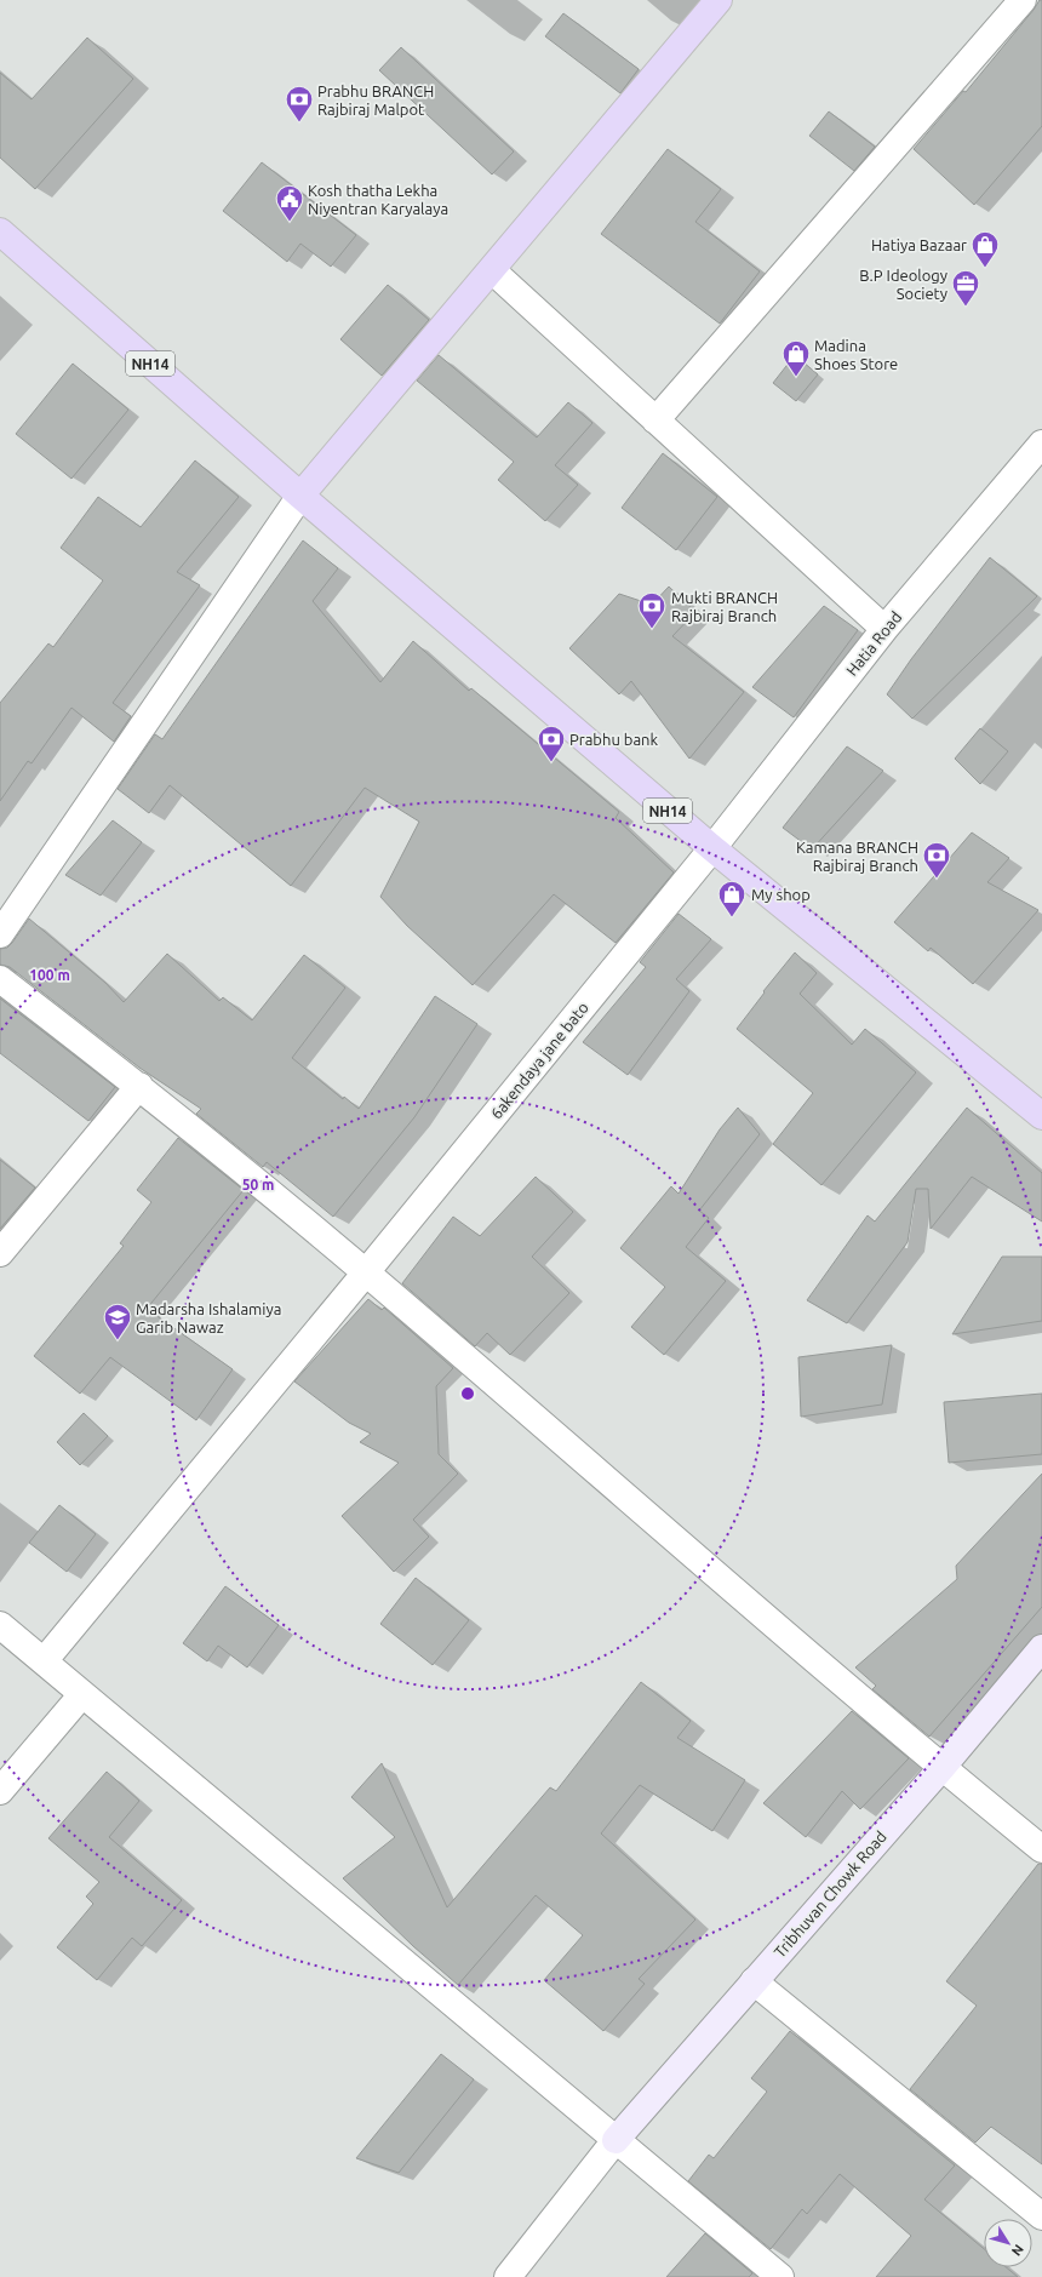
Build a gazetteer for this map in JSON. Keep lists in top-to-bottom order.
{
  "streets": {
    "main road": ["NH14", "Tribhuvan Chowk Road"],
    "street": ["Hatia Road", "6akendaya jane bato"]
  },
  "crossings": [
    ["NH14", "Hatia Road"],
    ["NH14", "6akendaya jane bato"],
    ["Hatia Road", "6akendaya jane bato"]
  ],
  "places": {
    "bank": [
      "Prabhu BRANCH Rajbiraj Malpot",
      "Mukti BRANCH Rajbiraj Branch",
      "Prabhu bank",
      "Kamana BRANCH Rajbiraj Branch"
    ],
    "public building": ["Kosh thatha Lekha Niyentran Karyalaya"],
    "shop": ["Hatiya Bazaar", "Madina Shoes Store", "My shop"],
    "office": ["B.P Ideology Society"],
    "school or university": ["Madarsha Ishalamiya Garib Nawaz"]
  },
  "north": "bottom right",
  "rings": ["100 m", "50 m"]
}
